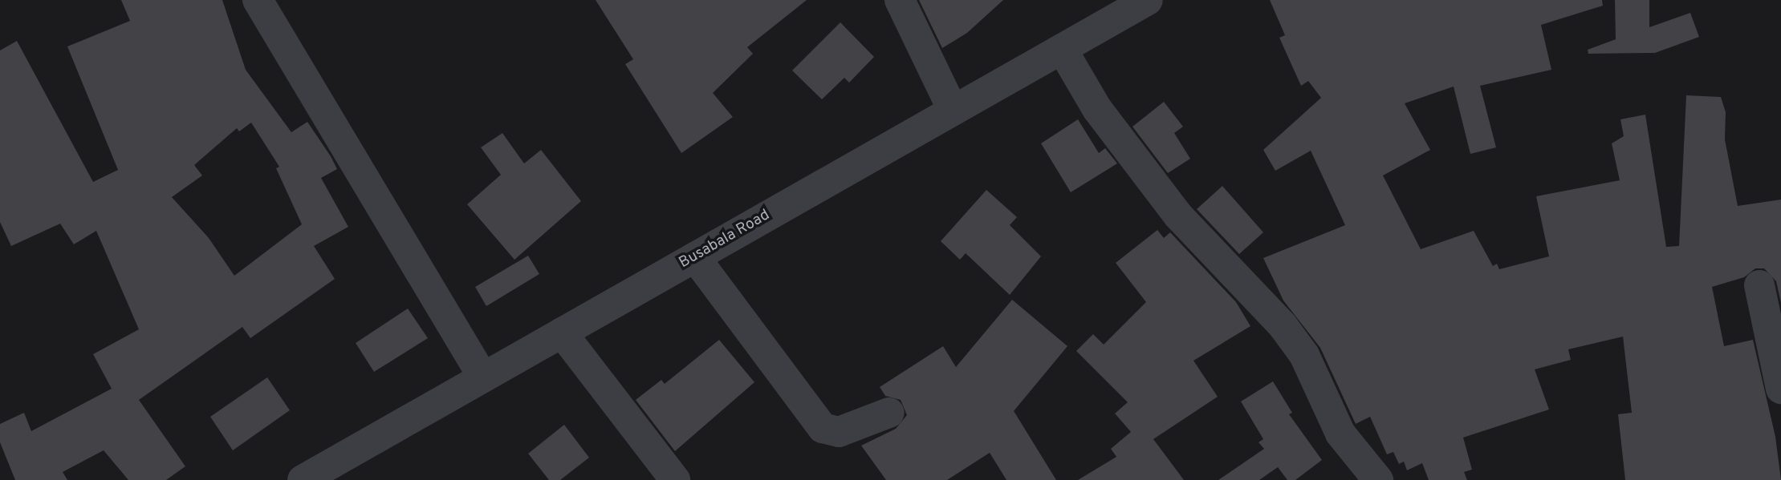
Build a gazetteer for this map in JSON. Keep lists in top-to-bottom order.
{
  "streets": {
    "street": ["Busabala Road"]
  }
}
